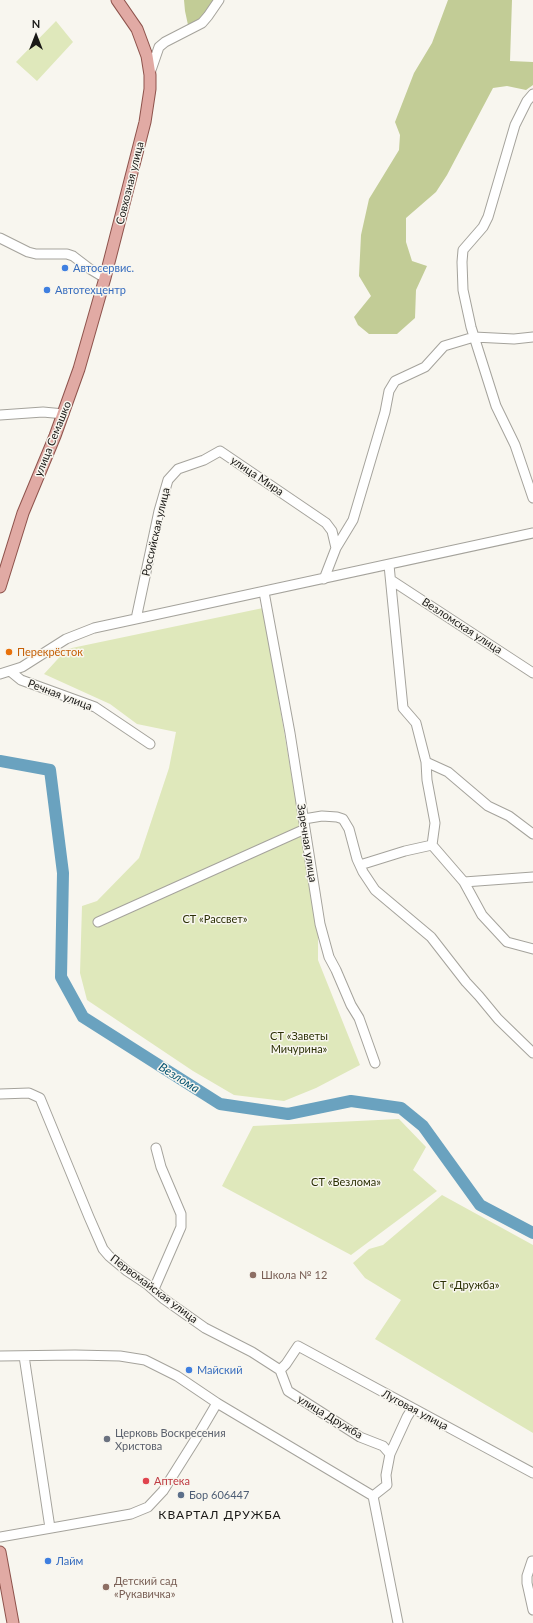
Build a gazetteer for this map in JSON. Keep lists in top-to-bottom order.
{
  "streets": {
    "main road": ["Совхозная улица", "улица Семашко"],
    "street": [
      "улица Мира",
      "Российская улица",
      "Везломская улица",
      "Речная улица",
      "Заречная улица",
      "Первомайская улица",
      "Луговая улица",
      "улица Дружба"
    ]
  },
  "crossings": [
    ["Совхозная улица", "улица Семашко"],
    ["улица Мира", "Российская улица"],
    ["Первомайская улица", "Луговая улица"],
    ["Первомайская улица", "улица Дружба"],
    ["Луговая улица", "улица Дружба"]
  ],
  "districts": ["КВАРТАЛ ДРУЖБА"],
  "water": ["Везлома"],
  "parks": [
    "СТ «Рассвет»",
    "СТ «Заветы Мичурина»",
    "СТ «Везлома»",
    "СТ «Дружба»"
  ],
  "places": [
    "Автосервис.",
    "Автотехцентр",
    "Перекрёсток",
    "Школа № 12",
    "Майский",
    "Церковь Воскресения Христова",
    "Аптека",
    "Бор 606447",
    "Лайм",
    "Детский сад «Рукавичка»"
  ],
  "north": "top"
}
